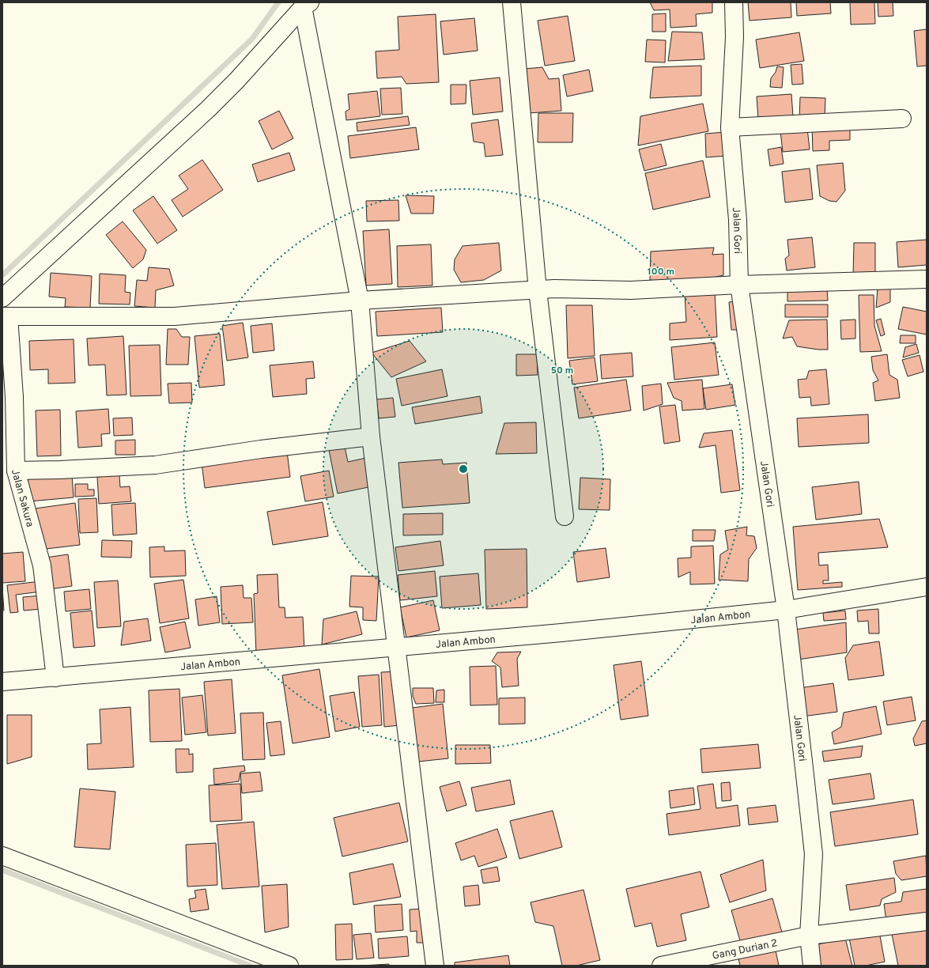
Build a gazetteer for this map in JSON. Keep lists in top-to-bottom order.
{
  "streets": {
    "street": [
      "Jalan Gori",
      "Jalan Sakura",
      "Jalan Ambon",
      "Gang Durian 2"
    ]
  },
  "crossings": [
    ["Jalan Gori", "Jalan Ambon"],
    ["Jalan Gori", "Gang Durian 2"],
    ["Jalan Sakura", "Jalan Ambon"]
  ],
  "rings": ["100 m", "50 m"]
}
